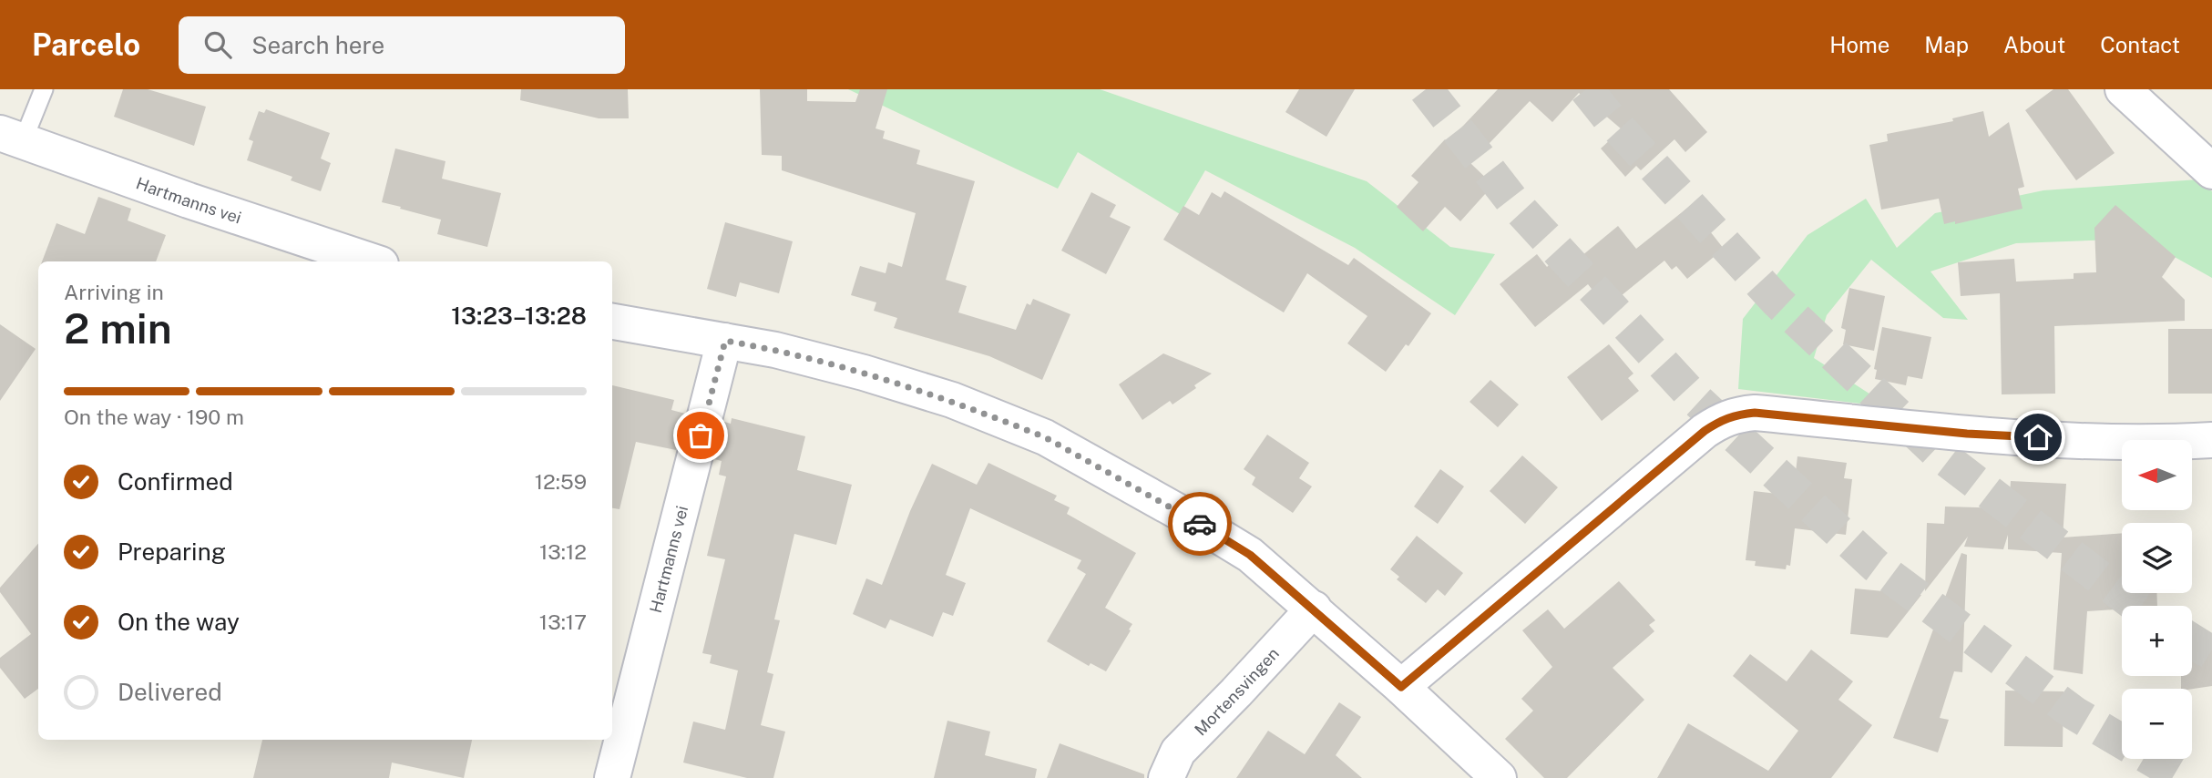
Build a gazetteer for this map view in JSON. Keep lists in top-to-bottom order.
{
  "streets": {
    "street": ["Hartmanns vei", "Mortensvingen"]
  },
  "north": "left",
  "page": {
    "header": "Parcelo",
    "search": "Search here",
    "nav": [
      "Home",
      "Map",
      "About",
      "Contact"
    ],
    "heading": ["2 min", "Arriving in", "13:23–13:28"],
    "bar": "On the way · 190 m",
    "map_buttons": ["+", "−"],
    "list": [
      ["Confirmed", "12:59"],
      ["Preparing", "13:12"],
      ["On the way", "13:17"],
      "Delivered"
    ]
  }
}
